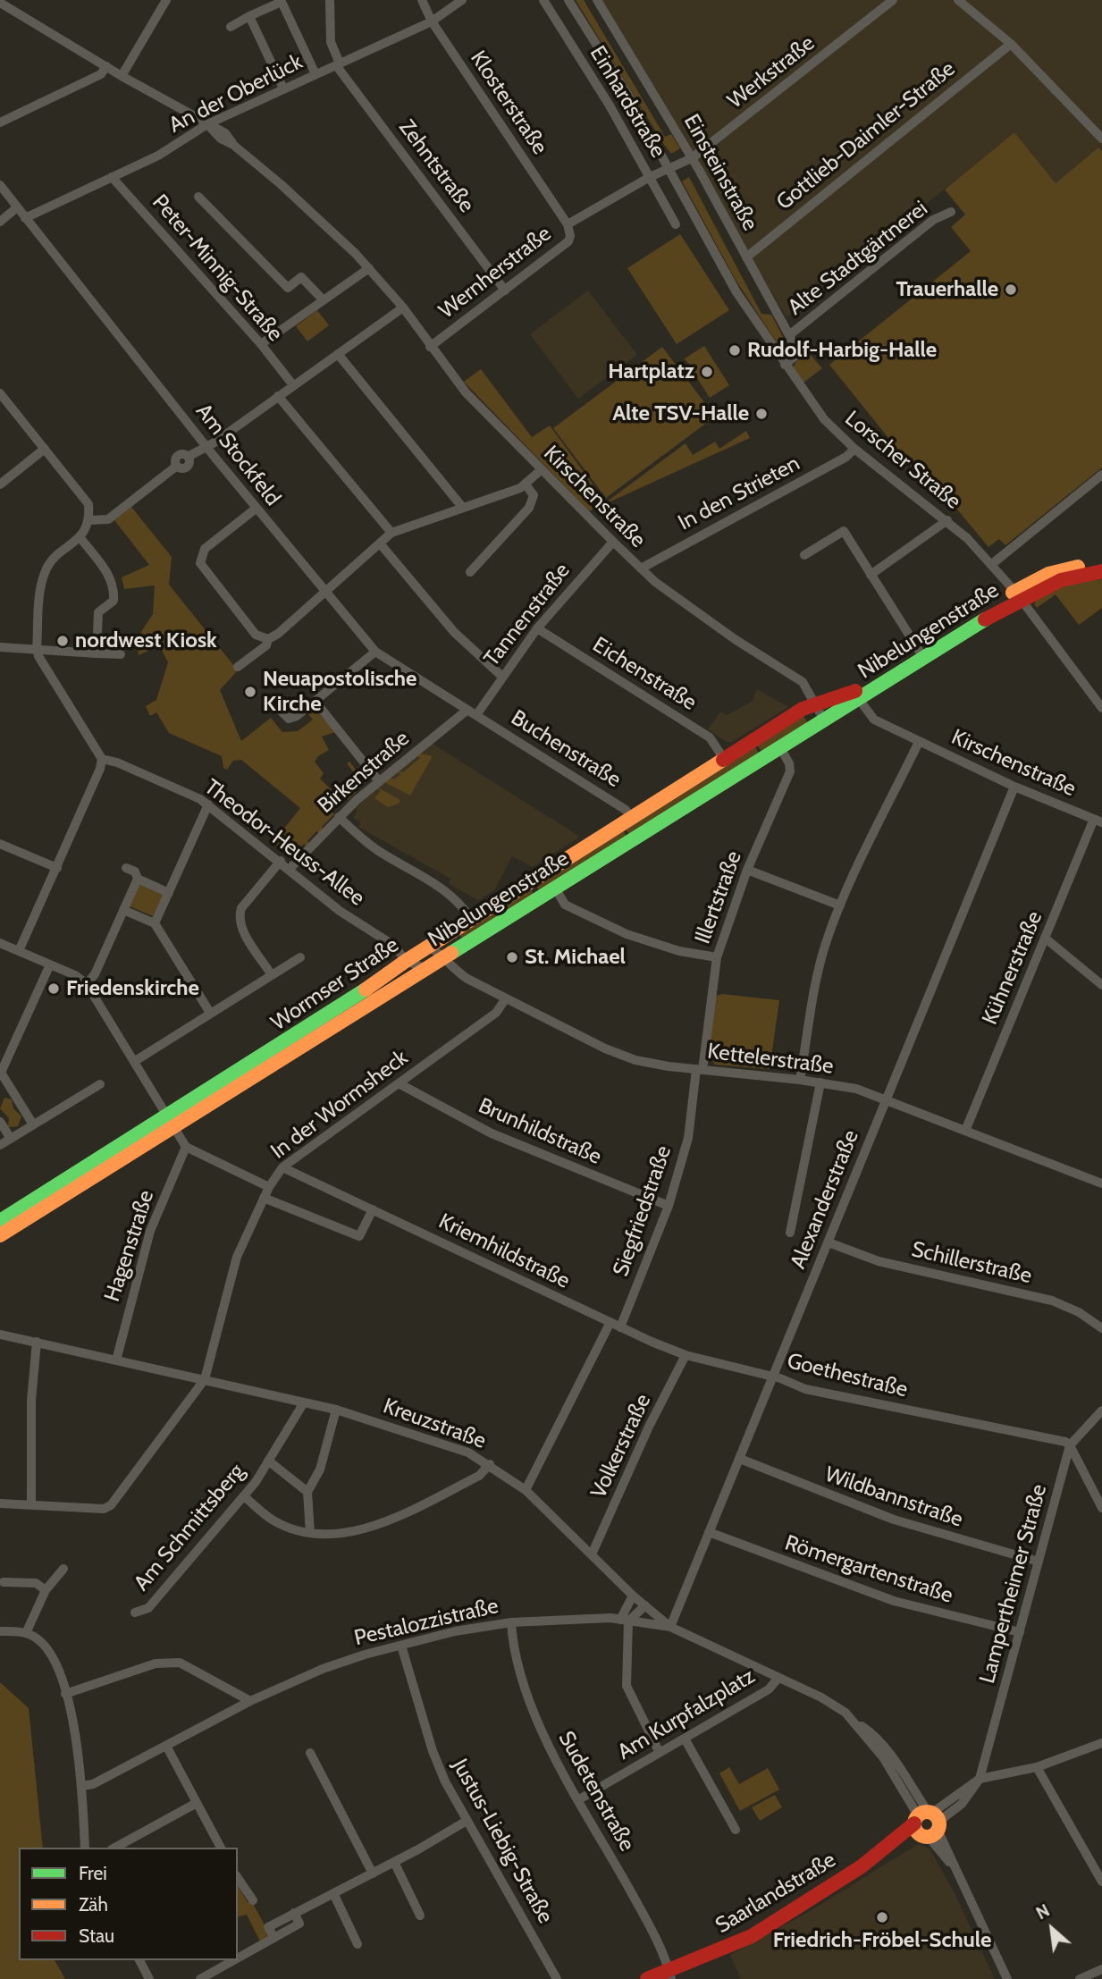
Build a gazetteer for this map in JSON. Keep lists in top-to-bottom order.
{
  "streets": {
    "street": [
      "Werkstraße",
      "An der Oberlück",
      "Einhardstraße",
      "Klosterstraße",
      "Gottlieb-Daimler-Straße",
      "Zehntstraße",
      "Einsteinstraße",
      "Alte Stadtgärtnerei",
      "Peter-Minnig-Straße",
      "Wernherstraße",
      "Am Stockfeld",
      "Lorscher Straße",
      "In den Strieten",
      "Kirschenstraße",
      "Tannenstraße",
      "Nibelungenstraße",
      "Eichenstraße",
      "Buchenstraße",
      "Birkenstraße",
      "Theodor-Heuss-Allee",
      "Illertstraße",
      "Kühnerstraße",
      "Wormser Straße",
      "Kettelerstraße",
      "In der Wormsheck",
      "Brunhildstraße",
      "Alexanderstraße",
      "Siegfriedstraße",
      "Hagenstraße",
      "Kriemhildstraße",
      "Schillerstraße",
      "Goethestraße",
      "Kreuzstraße",
      "Volkerstraße",
      "Wildbannstraße",
      "Am Schmittsberg",
      "Römergartenstraße",
      "Lampertheimer Straße",
      "Pestalozzistraße",
      "Am Kurpfalzplatz",
      "Sudetenstraße",
      "Justus-Liebig-Straße",
      "Saarlandstraße"
    ]
  },
  "crossings": [
    ["Werkstraße", "Einsteinstraße"],
    ["Werkstraße", "Wernherstraße"],
    ["Werkstraße", "Lorscher Straße"],
    ["An der Oberlück", "Klosterstraße"],
    ["An der Oberlück", "Zehntstraße"],
    ["An der Oberlück", "Peter-Minnig-Straße"],
    ["An der Oberlück", "Am Stockfeld"],
    ["An der Oberlück", "Kirschenstraße"],
    ["Einhardstraße", "Wernherstraße"],
    ["Klosterstraße", "Wernherstraße"],
    ["Gottlieb-Daimler-Straße", "Einsteinstraße"],
    ["Zehntstraße", "Wernherstraße"],
    ["Einsteinstraße", "Alte Stadtgärtnerei"],
    ["Wernherstraße", "Lorscher Straße"],
    ["Wernherstraße", "Kirschenstraße"],
    ["Am Stockfeld", "Tannenstraße"],
    ["Am Stockfeld", "Buchenstraße"],
    ["Am Stockfeld", "Birkenstraße"],
    ["Lorscher Straße", "In den Strieten"],
    ["Lorscher Straße", "Nibelungenstraße"],
    ["Lorscher Straße", "Wormser Straße"],
    ["In den Strieten", "Kirschenstraße"],
    ["Kirschenstraße", "Tannenstraße"],
    ["Kirschenstraße", "Nibelungenstraße"],
    ["Kirschenstraße", "Kühnerstraße"],
    ["Kirschenstraße", "Wormser Straße"],
    ["Kirschenstraße", "Alexanderstraße"],
    ["Tannenstraße", "Eichenstraße"],
    ["Tannenstraße", "Buchenstraße"],
    ["Nibelungenstraße", "Theodor-Heuss-Allee"],
    ["Nibelungenstraße", "Illertstraße"],
    ["Nibelungenstraße", "Wormser Straße"],
    ["Nibelungenstraße", "Kettelerstraße"],
    ["Eichenstraße", "Wormser Straße"],
    ["Buchenstraße", "Wormser Straße"],
    ["Birkenstraße", "Theodor-Heuss-Allee"],
    ["Theodor-Heuss-Allee", "Wormser Straße"],
    ["Illertstraße", "Kettelerstraße"],
    ["Illertstraße", "Siegfriedstraße"],
    ["Kühnerstraße", "Kettelerstraße"],
    ["Wormser Straße", "Kettelerstraße"],
    ["Kettelerstraße", "In der Wormsheck"],
    ["Kettelerstraße", "Alexanderstraße"],
    ["Kettelerstraße", "Siegfriedstraße"],
    ["In der Wormsheck", "Brunhildstraße"],
    ["In der Wormsheck", "Kriemhildstraße"],
    ["In der Wormsheck", "Kreuzstraße"],
    ["Brunhildstraße", "Siegfriedstraße"],
    ["Alexanderstraße", "Schillerstraße"],
    ["Alexanderstraße", "Goethestraße"],
    ["Alexanderstraße", "Kreuzstraße"],
    ["Alexanderstraße", "Wildbannstraße"],
    ["Alexanderstraße", "Römergartenstraße"],
    ["Alexanderstraße", "Pestalozzistraße"],
    ["Siegfriedstraße", "Kriemhildstraße"],
    ["Siegfriedstraße", "Goethestraße"],
    ["Hagenstraße", "Kreuzstraße"],
    ["Kriemhildstraße", "Goethestraße"],
    ["Goethestraße", "Volkerstraße"],
    ["Goethestraße", "Lampertheimer Straße"],
    ["Kreuzstraße", "Volkerstraße"],
    ["Kreuzstraße", "Am Schmittsberg"],
    ["Kreuzstraße", "Pestalozzistraße"],
    ["Kreuzstraße", "Am Kurpfalzplatz"],
    ["Kreuzstraße", "Saarlandstraße"],
    ["Wildbannstraße", "Lampertheimer Straße"],
    ["Römergartenstraße", "Lampertheimer Straße"],
    ["Pestalozzistraße", "Sudetenstraße"],
    ["Pestalozzistraße", "Justus-Liebig-Straße"],
    ["Am Kurpfalzplatz", "Sudetenstraße"],
    ["Sudetenstraße", "Saarlandstraße"]
  ],
  "places": [
    "Trauerhalle",
    "Rudolf-Harbig-Halle",
    "Hartplatz",
    "Alte TSV-Halle",
    "nordwest Kiosk",
    "Neuapostolische Kirche",
    "St. Michael",
    "Friedenskirche",
    "Friedrich-Fröbel-Schule"
  ],
  "legend": ["Frei", "Zäh", "Stau"],
  "north": "top left"
}
